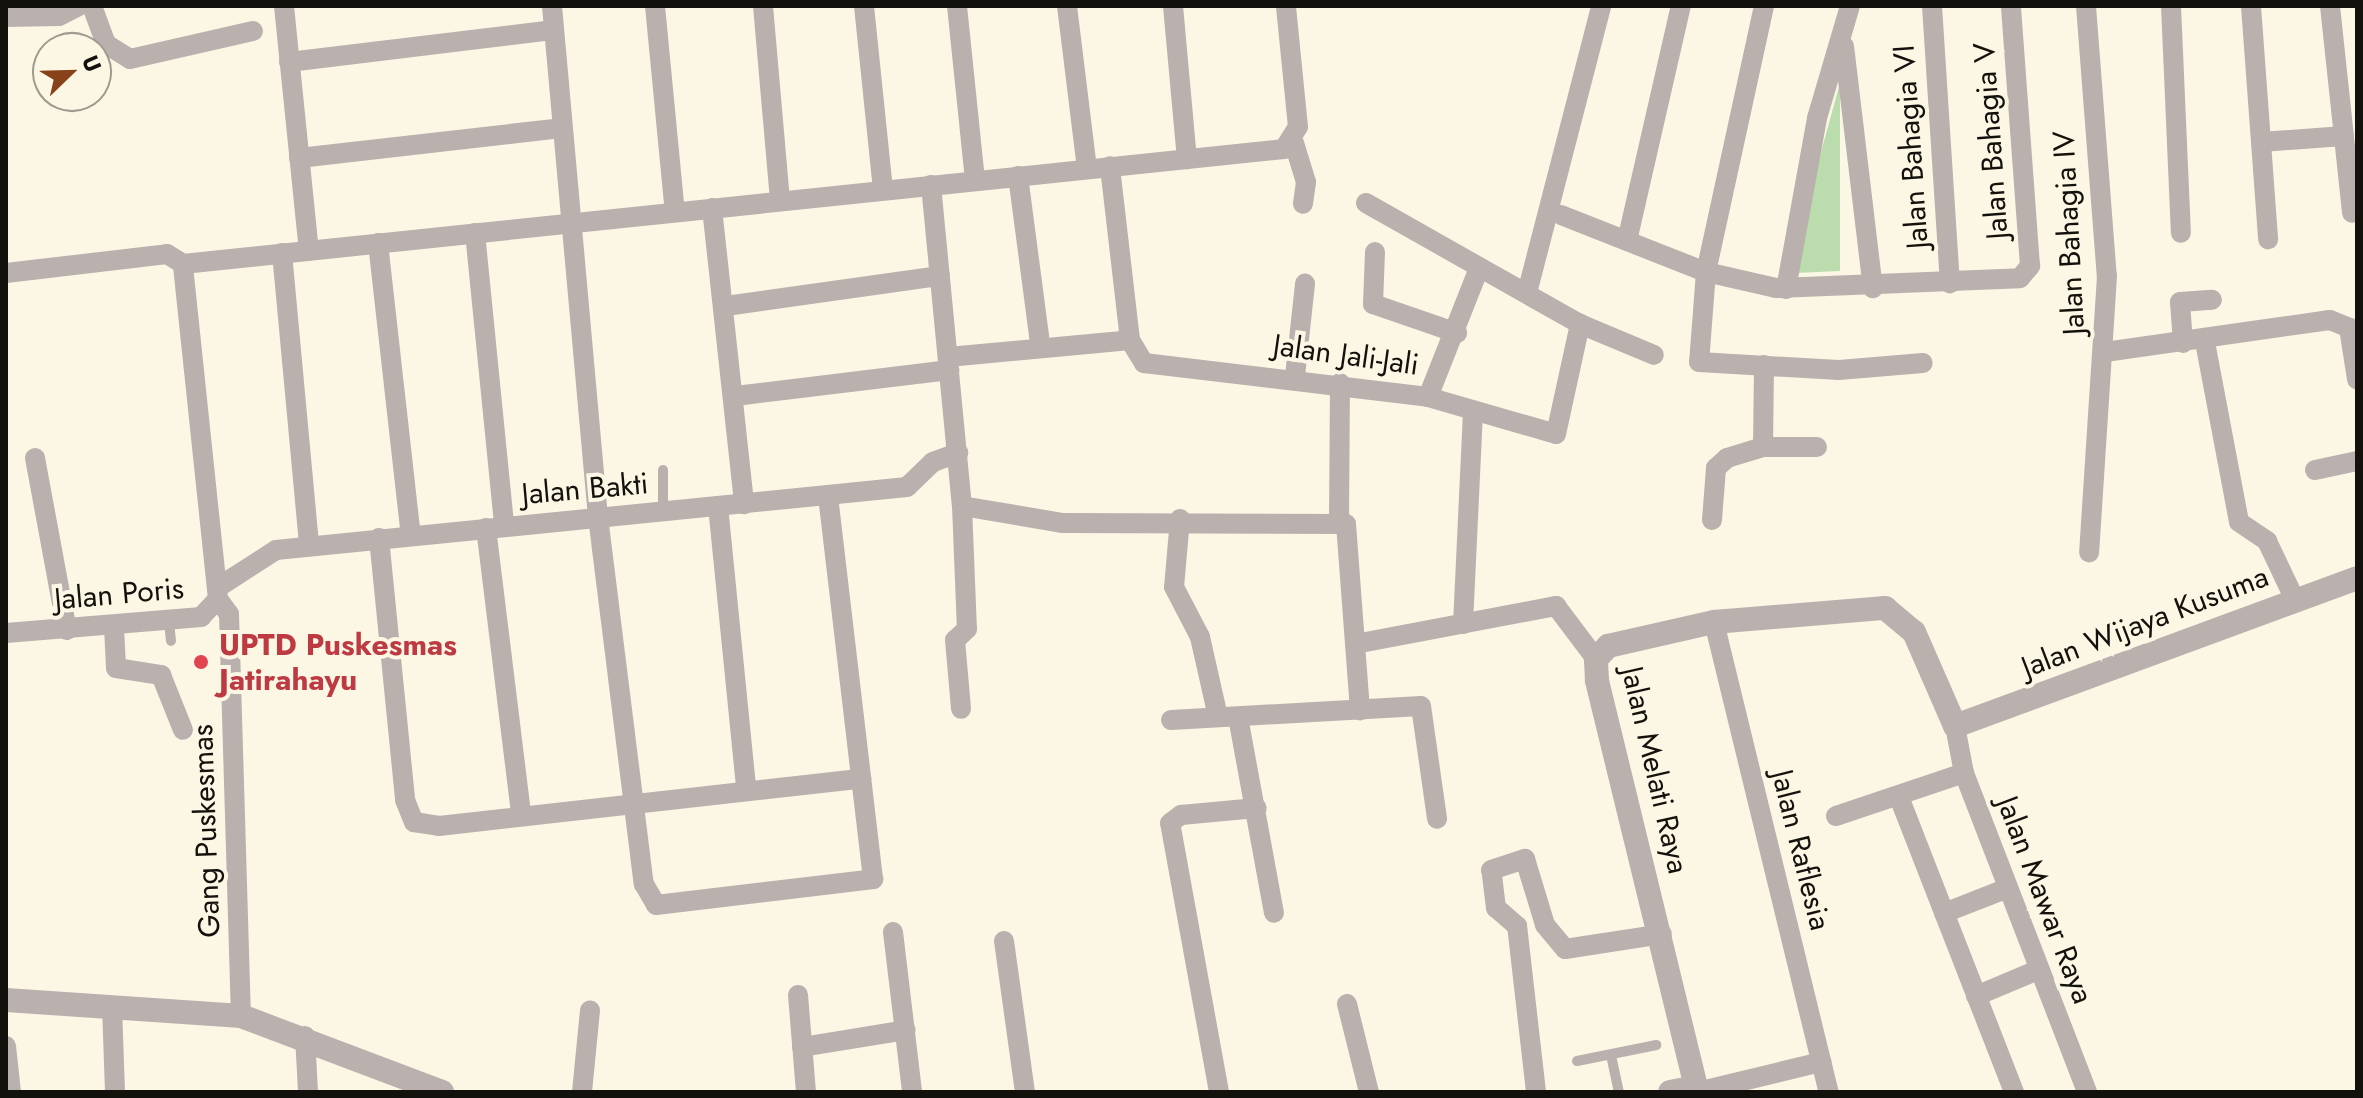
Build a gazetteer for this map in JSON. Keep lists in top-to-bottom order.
{
  "streets": {
    "street": [
      "Jalan Bahagia V",
      "Jalan Bahagia VI",
      "Jalan Bahagia IV",
      "Jalan Jali-Jali",
      "Jalan Bakti",
      "Jalan Poris",
      "Jalan Wijaya Kusuma",
      "Jalan Melati Raya",
      "Gang Puskesmas",
      "Jalan Raflesia",
      "Jalan Mawar Raya"
    ]
  },
  "crossings": [
    ["Jalan Bahagia V", "Jalan Bahagia VI"],
    ["Jalan Bakti", "Jalan Poris"],
    ["Jalan Bakti", "Gang Puskesmas"],
    ["Jalan Poris", "Gang Puskesmas"],
    ["Jalan Wijaya Kusuma", "Jalan Melati Raya"],
    ["Jalan Wijaya Kusuma", "Jalan Mawar Raya"],
    ["Jalan Melati Raya", "Jalan Raflesia"],
    ["Jalan Melati Raya", "Jalan Mawar Raya"]
  ],
  "places": ["UPTD Puskesmas Jatirahayu"],
  "north": "top right"
}
